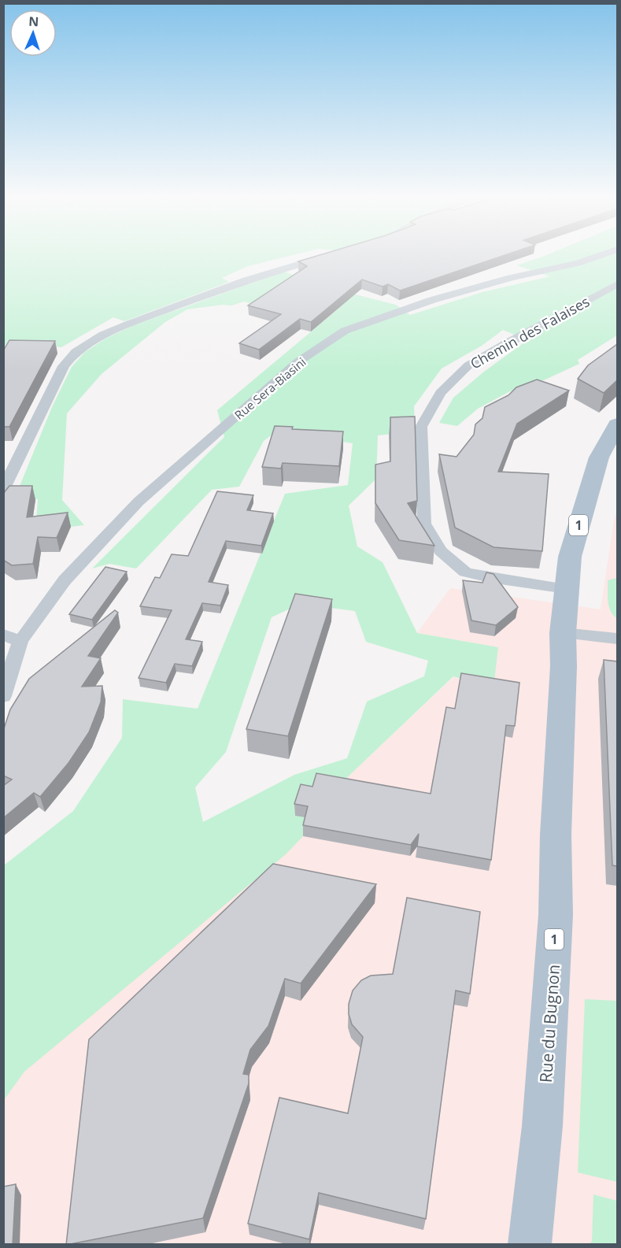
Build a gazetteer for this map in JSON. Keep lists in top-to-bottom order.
{
  "streets": {
    "main road": ["1", "Rue du Bugnon"],
    "street": ["Chemin des Falaises", "Rue Sera-Biasini"]
  },
  "crossings": [
    ["Chemin des Falaises", "1"],
    ["1", "Rue du Bugnon"]
  ],
  "north": "top"
}
